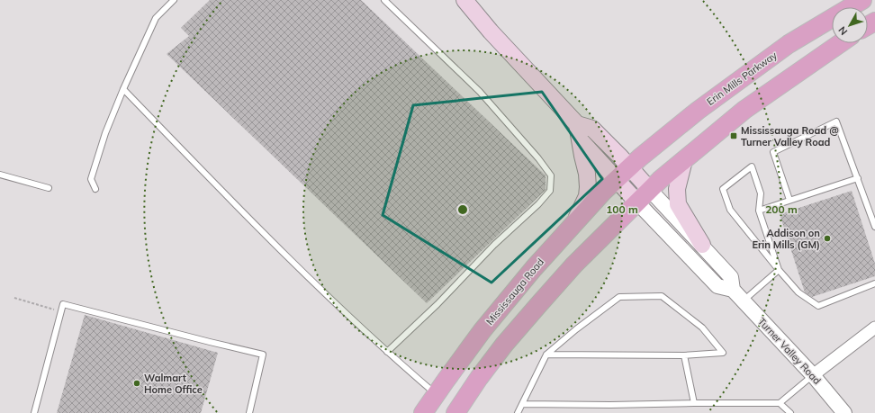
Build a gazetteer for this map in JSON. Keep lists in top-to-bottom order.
{
  "streets": {
    "main road": ["Erin Mills Parkway", "Mississauga Road"],
    "street": ["Turner Valley Road"]
  },
  "crossings": [
    ["Erin Mills Parkway", "Mississauga Road"]
  ],
  "places": {
    "transit": ["Mississauga Road @ Turner Valley Road"],
    "other": ["Addison on Erin Mills (GM)", "Walmart Home Office"]
  },
  "north": "bottom left",
  "rings": ["100 m", "200 m"]
}
